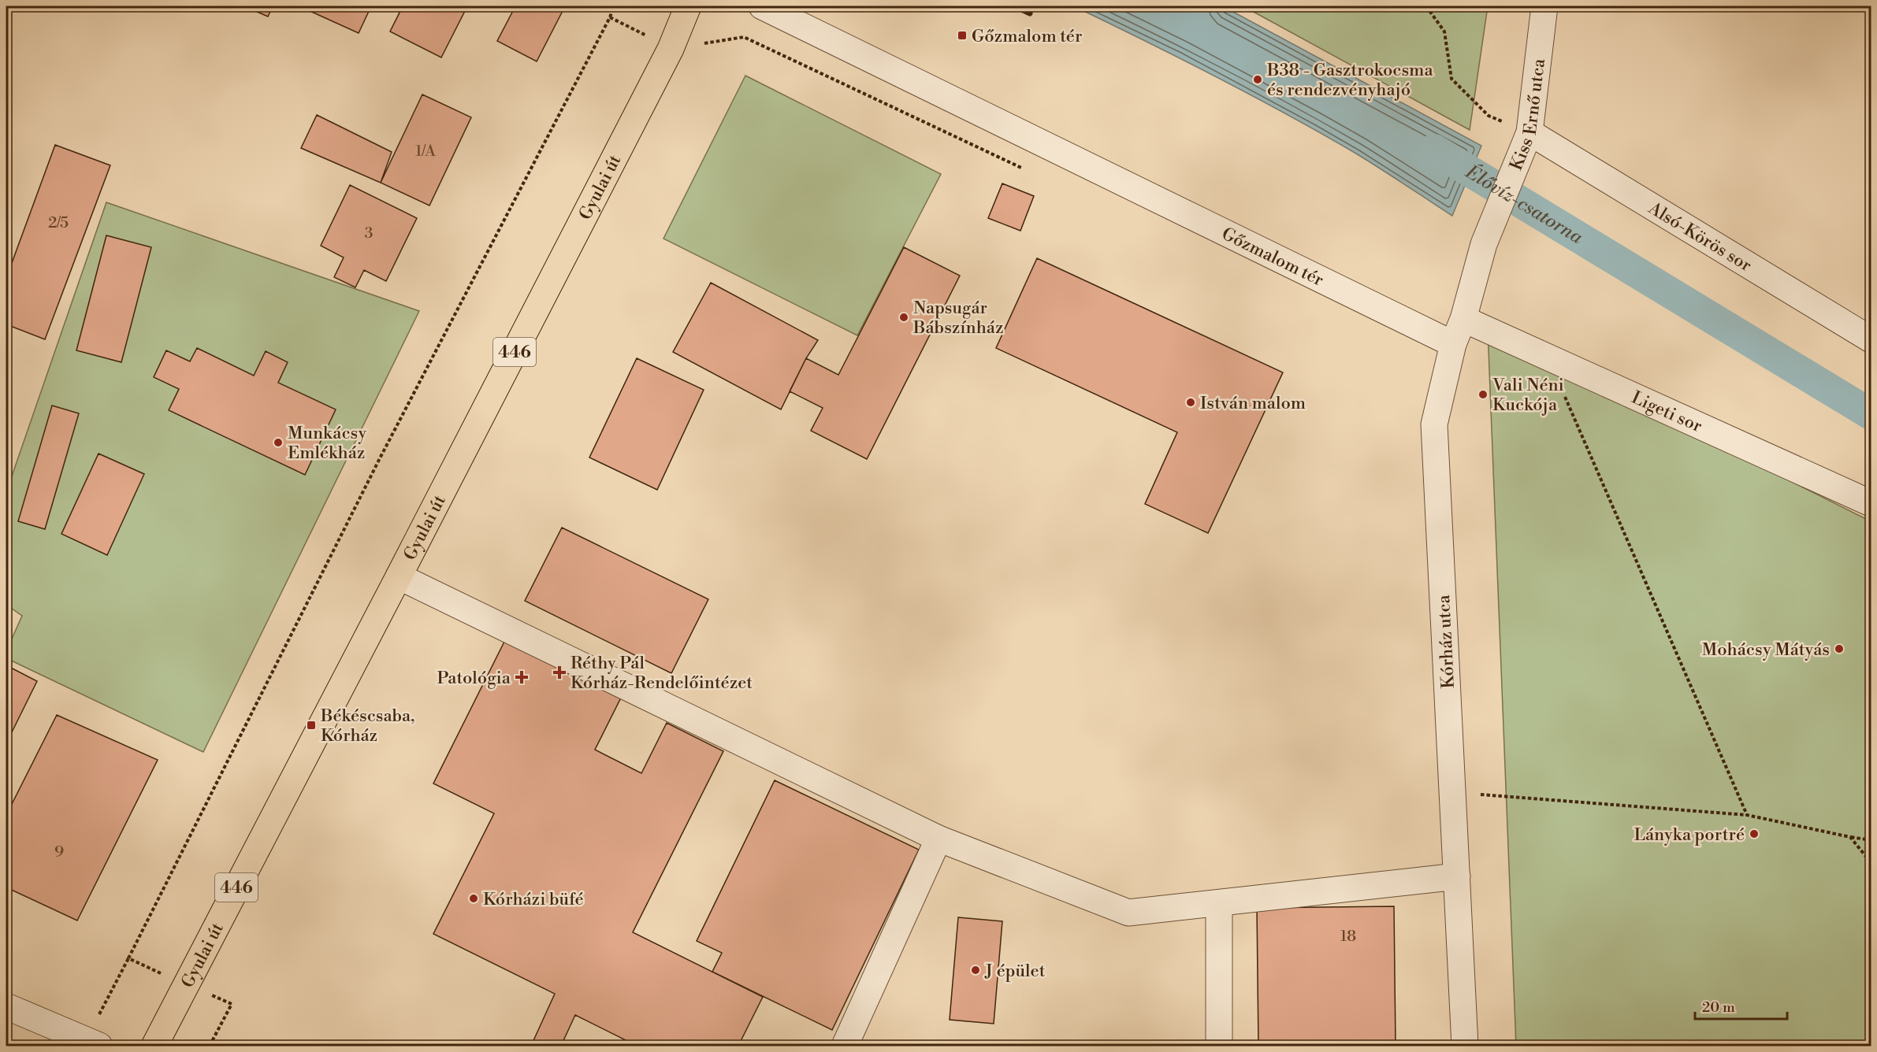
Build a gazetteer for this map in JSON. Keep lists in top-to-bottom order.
{
  "streets": {
    "main road": ["Gyulai út", "446"],
    "street": [
      "Kiss Ernő utca",
      "Alsó-Körös sor",
      "Gőzmalom tér",
      "Ligeti sor",
      "Kórház utca"
    ]
  },
  "crossings": [
    ["Kiss Ernő utca", "Alsó-Körös sor"],
    ["Kiss Ernő utca", "Kórház utca"],
    ["Gőzmalom tér", "Kórház utca"],
    ["Ligeti sor", "Kórház utca"]
  ],
  "water": ["Élővíz-csatorna"],
  "places": {
    "transit": ["Gőzmalom tér", "Békéscsaba, Kórház"],
    "other": [
      "B38 - Gasztrokocsma és rendezvényhajó",
      "Napsugár Bábszínház",
      "Vali Néni Kuckója",
      "István malom",
      "Munkácsy Emlékház",
      "Mohácsy Mátyás",
      "Lányka portré",
      "Kórházi büfé",
      "J épület"
    ],
    "health": ["Réthy Pál Kórház-Rendelőintézet", "Patológia"]
  },
  "house_numbers": [
    "1/A",
    "2/5",
    "3",
    "9",
    "18"
  ],
  "scale_bar": "20 m"
}
